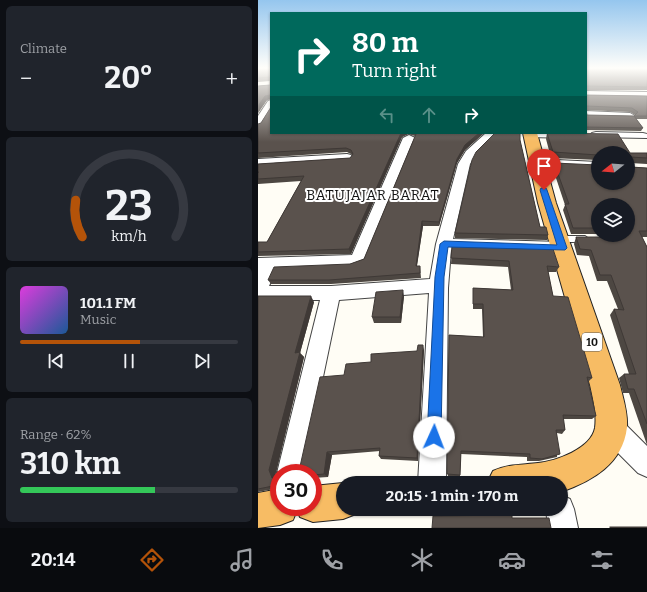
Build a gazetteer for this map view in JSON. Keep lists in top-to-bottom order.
{
  "streets": {
    "highway": ["10"]
  },
  "districts": ["BATUJAJAR BARAT"],
  "north": "left",
  "page": {
    "tile": [
      "Climate",
      ["Range · 62%", "310 km"]
    ],
    "turn": ["80 m", "Turn right"],
    "heat": ["−", "20°", "+"],
    "song": ["101.1 FM", "Music"],
    "limit": "30",
    "trip": "20:15 · 1 min · 170 m",
    "tabs": "20:14",
    "gauge": ["23", "km/h"]
  }
}
